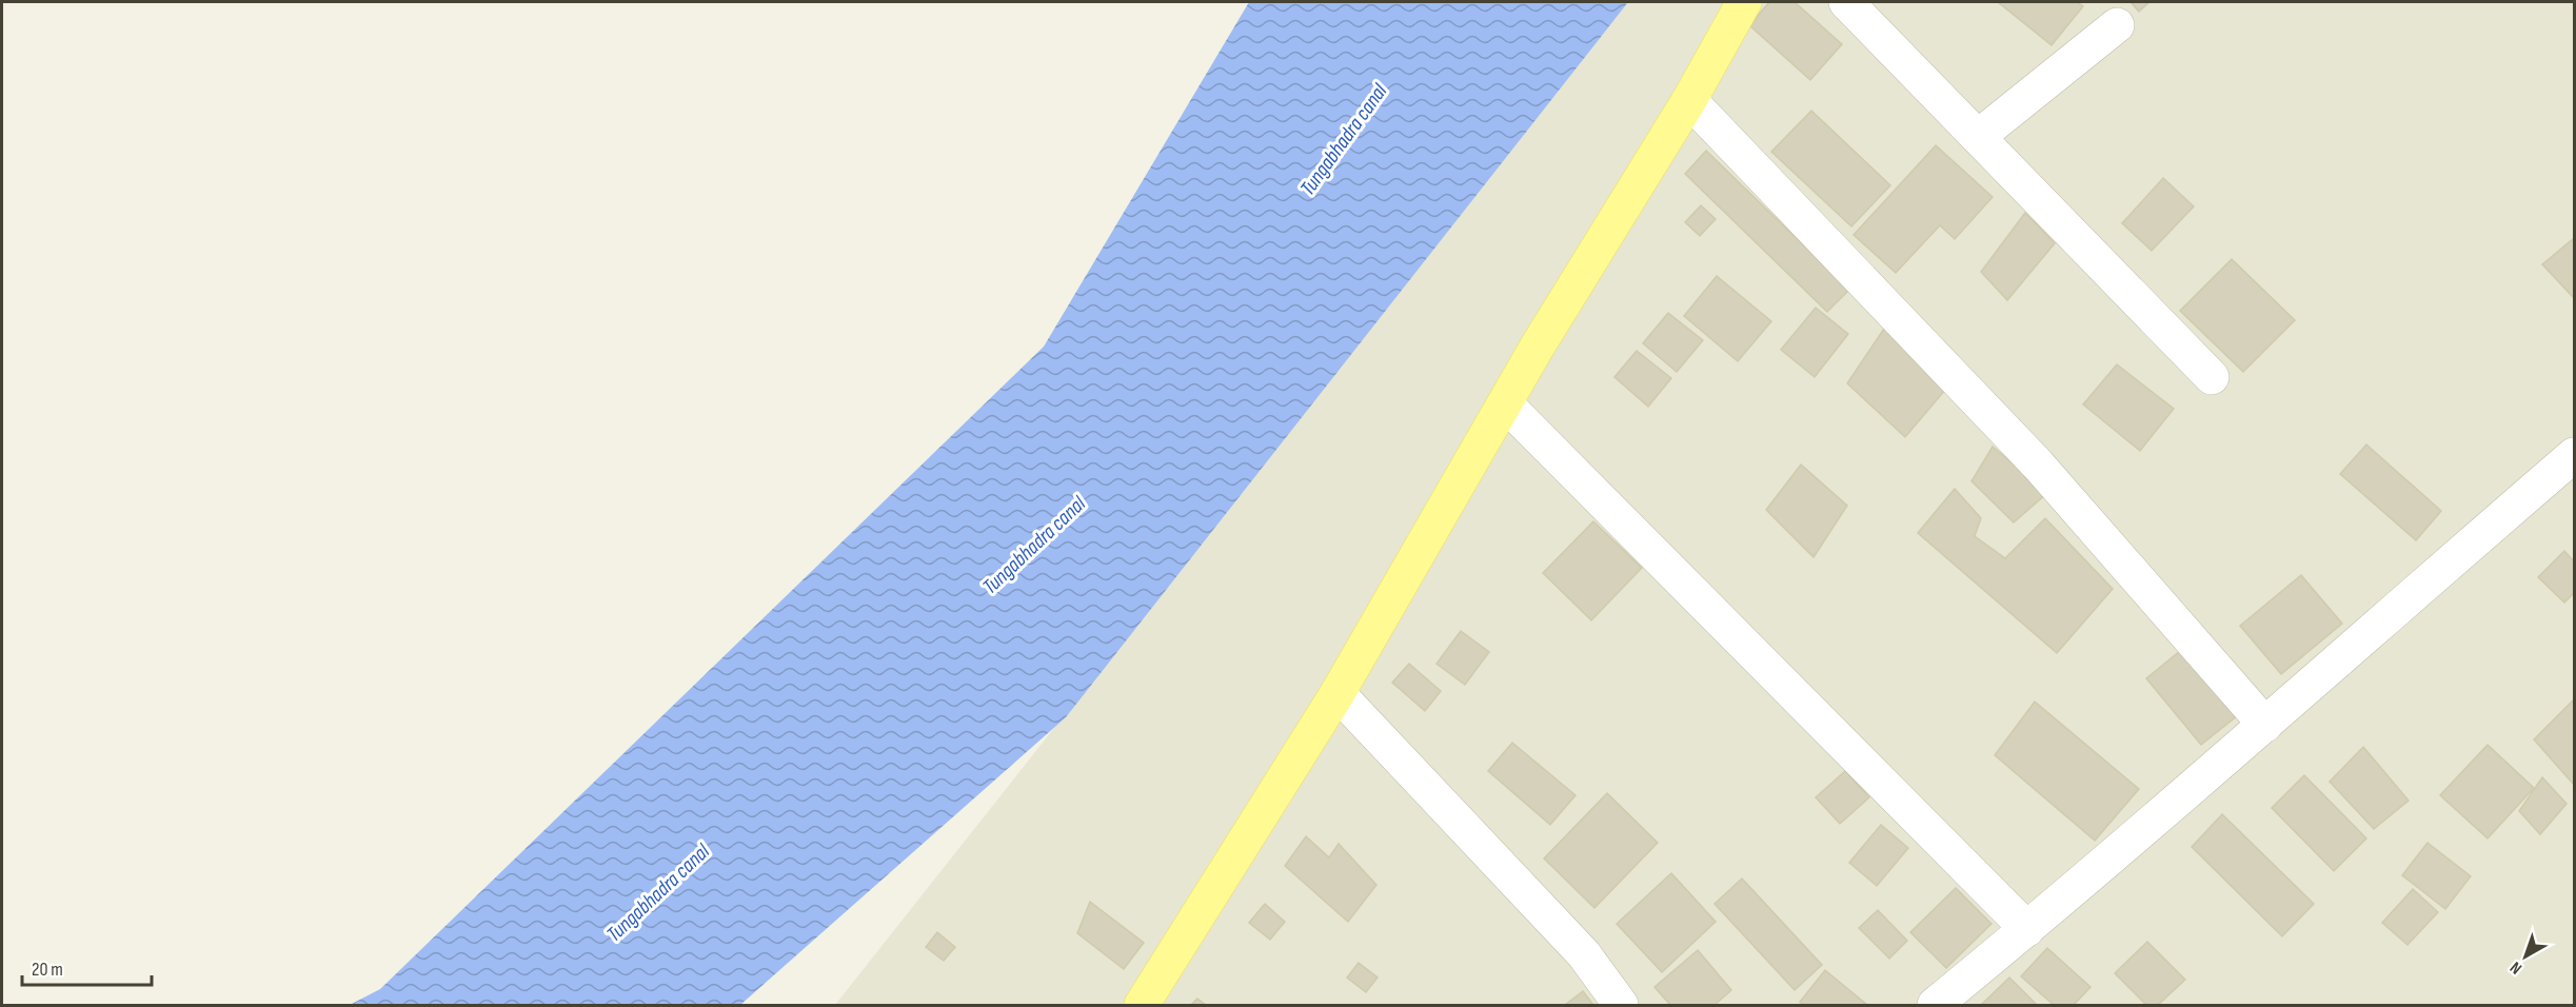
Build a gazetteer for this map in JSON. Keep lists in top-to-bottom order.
{
  "water": ["Tungabhadra canal"],
  "scale_bar": "20 m",
  "north": "bottom left"
}
